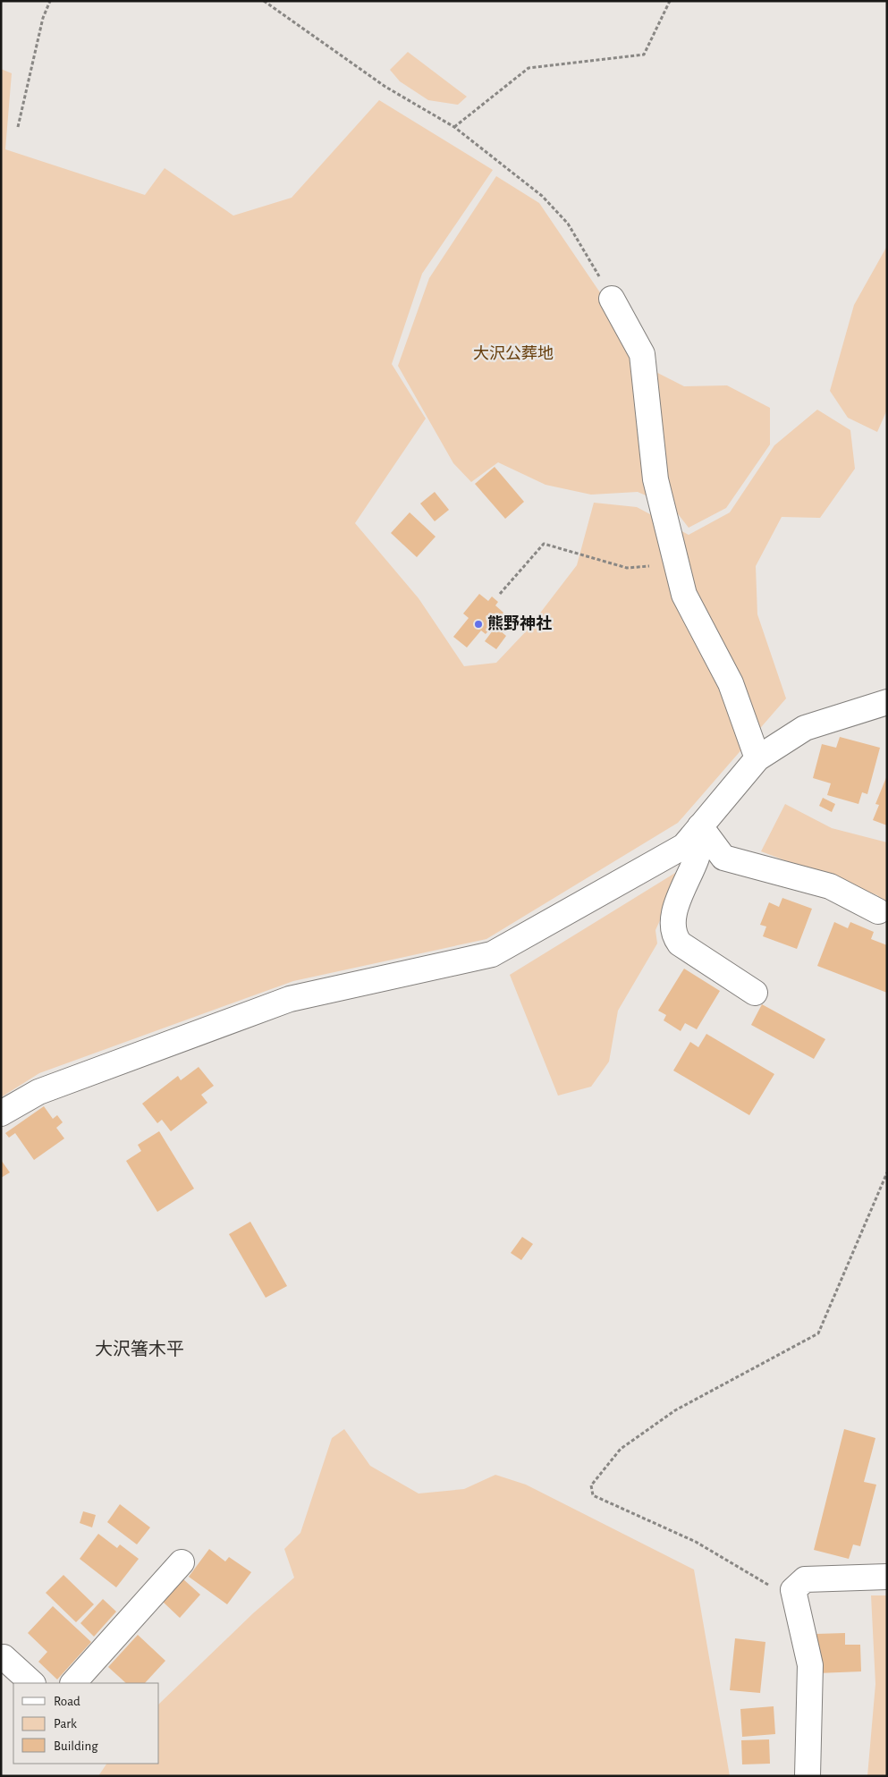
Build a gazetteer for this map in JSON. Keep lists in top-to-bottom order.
{
  "districts": ["大沢箸木平"],
  "parks": ["大沢公葬地"],
  "places": ["熊野神社"],
  "legend": ["Road", "Park", "Building"]
}
